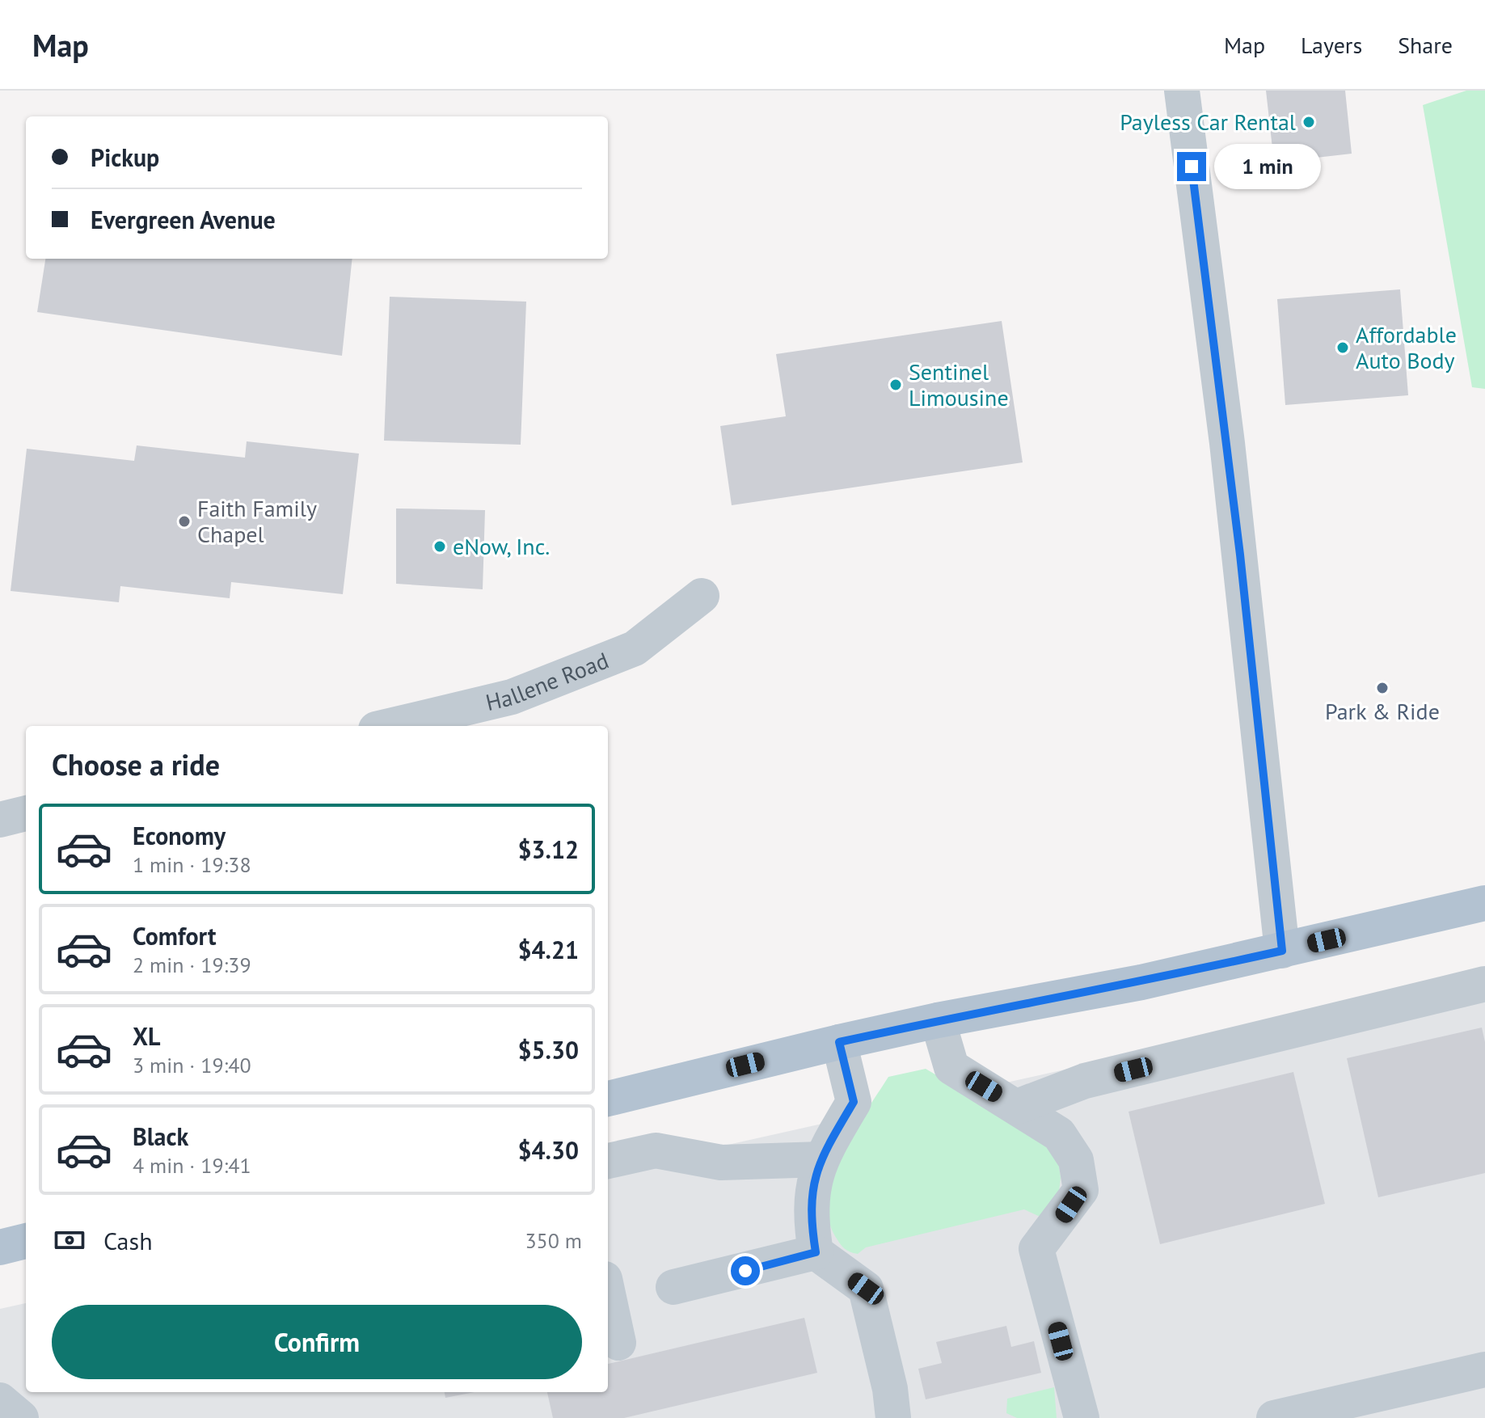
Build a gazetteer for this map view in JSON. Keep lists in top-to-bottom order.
{
  "streets": {
    "street": ["Hallene Road"]
  },
  "places": [
    "Payless Car Rental",
    "Affordable Auto Body",
    "Sentinel Limousine",
    "Faith Family Chapel",
    "eNow, Inc.",
    "Park & Ride"
  ],
  "page": {
    "header": "Map",
    "nav": ["Map", "Layers", "Share"],
    "banner": ["Pickup", "Evergreen Avenue"],
    "bubble": "1 min",
    "heading": "Choose a ride",
    "list": [
      {
        "name": "Economy",
        "note": "1 min · 19:38",
        "value": "$3.12"
      },
      {
        "name": "Comfort",
        "note": "2 min · 19:39",
        "value": "$4.21"
      },
      {
        "name": "XL",
        "note": "3 min · 19:40",
        "value": "$5.30"
      },
      {
        "name": "Black",
        "note": "4 min · 19:41",
        "value": "$4.30"
      }
    ],
    "pay": ["Cash", "350 m"],
    "buttons": "Confirm"
  }
}
